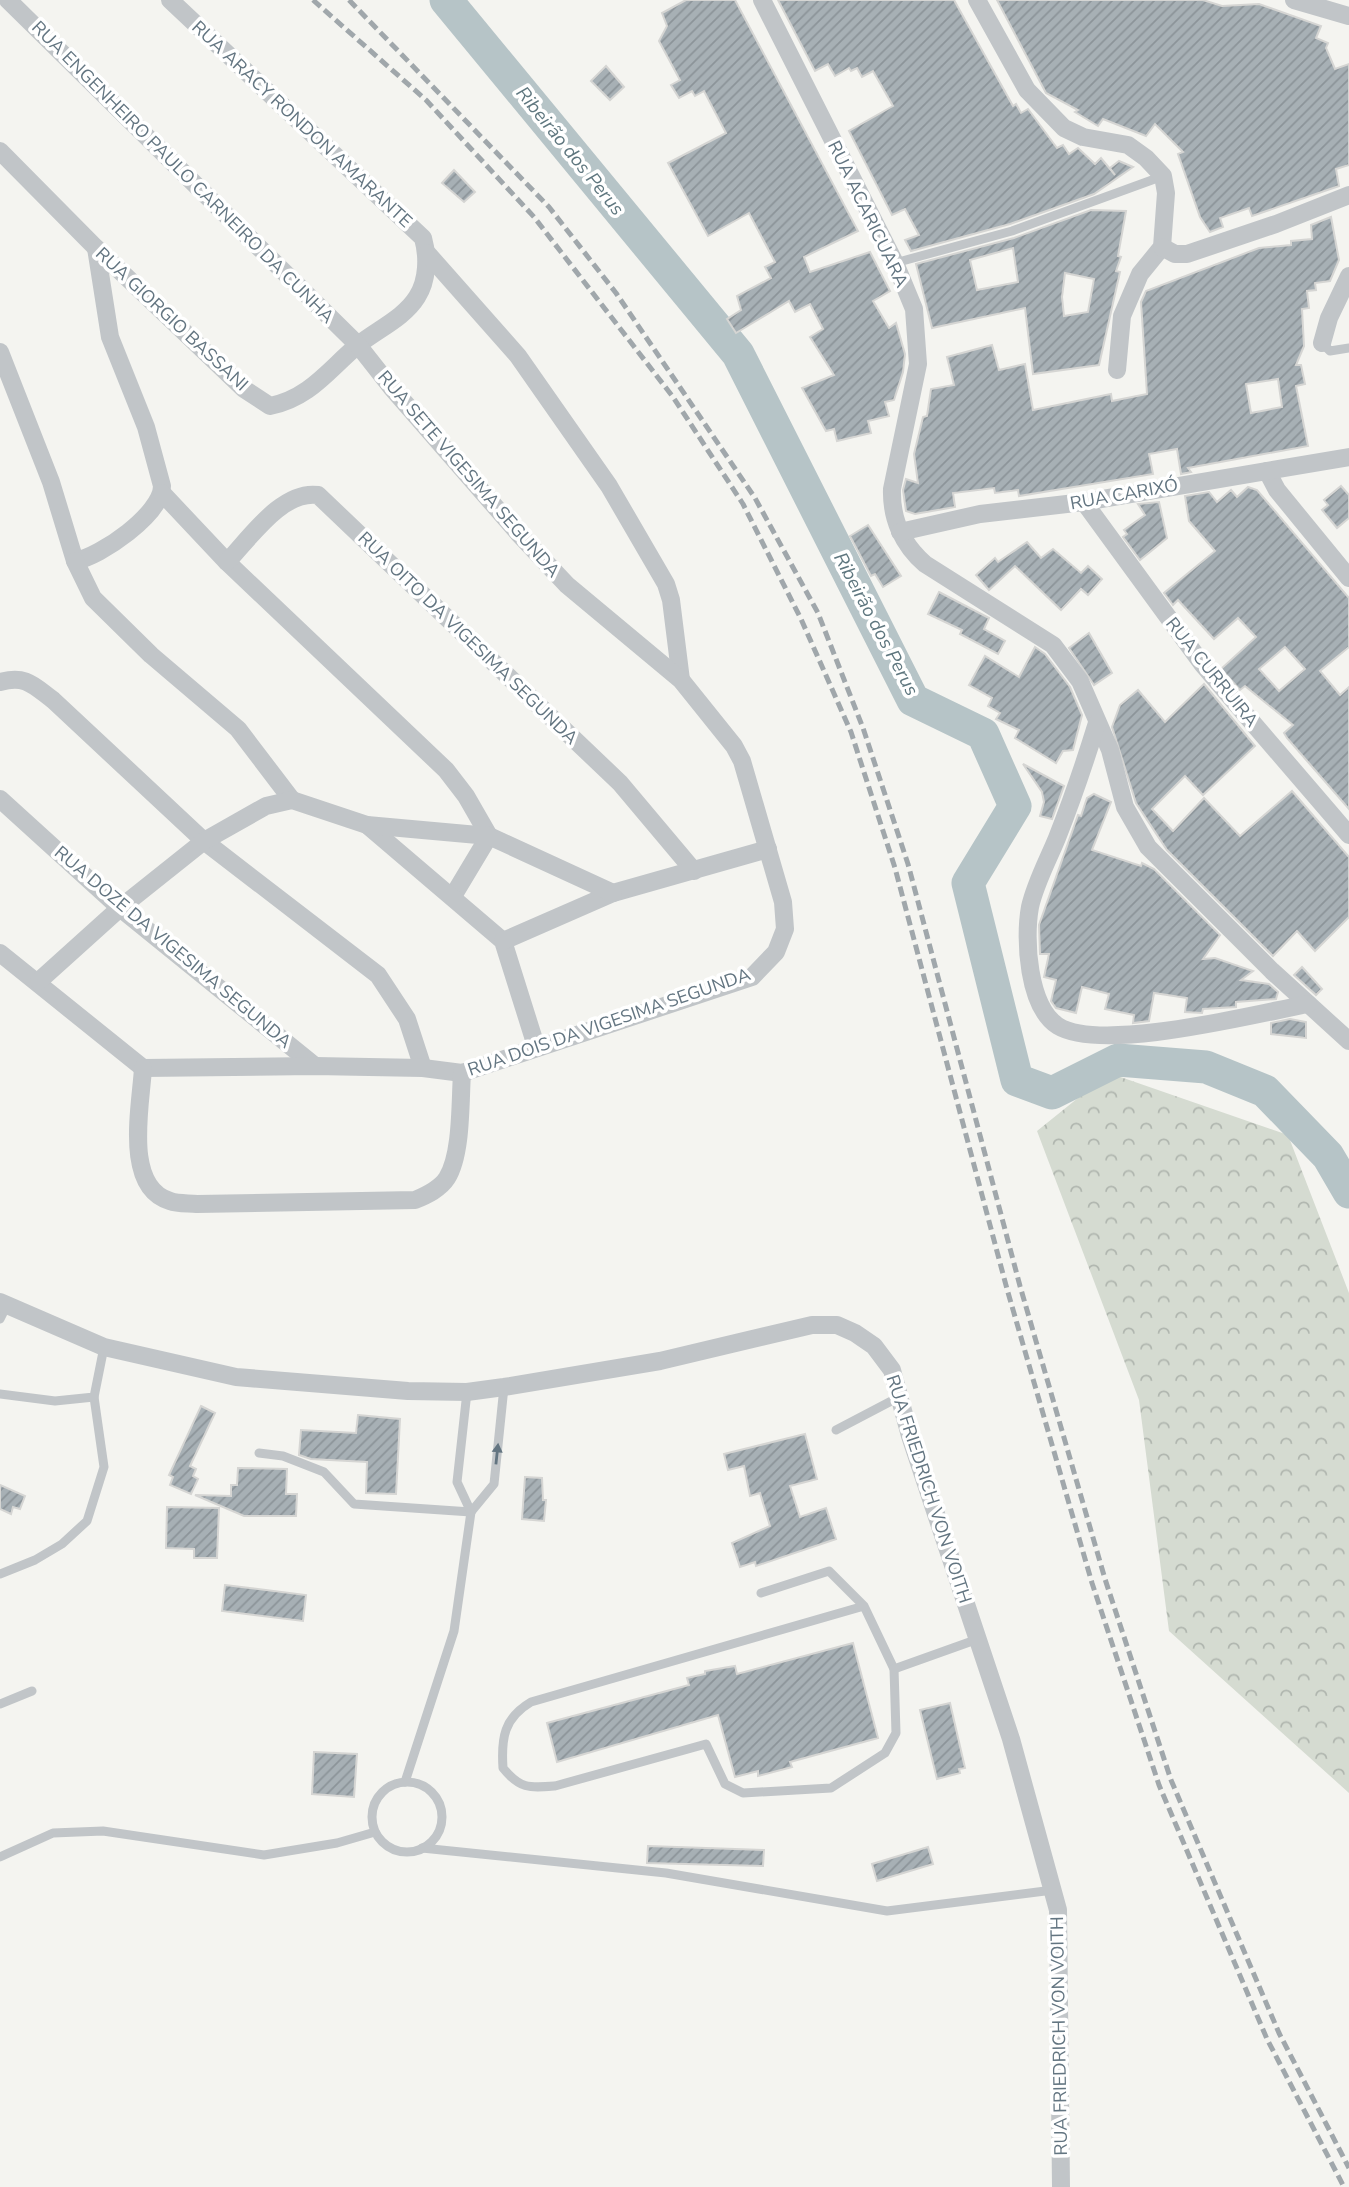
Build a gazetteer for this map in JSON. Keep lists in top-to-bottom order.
{
  "streets": {
    "street": [
      "RUA ARACY RONDON AMARANTE",
      "RUA ENGENHEIRO PAULO CARNEIRO DA CUNHA",
      "RUA ACARICUARA",
      "RUA GIORGIO BASSANI",
      "RUA SETE VIGESIMA SEGUNDA",
      "RUA CARIXÓ",
      "RUA OITO DA VIGESIMA SEGUNDA",
      "RUA CURRUIRA",
      "RUA DOZE DA VIGESIMA SEGUNDA",
      "RUA DOIS DA VIGESIMA SEGUNDA",
      "RUA FRIEDRICH VON VOITH"
    ]
  },
  "crossings": [
    ["RUA ARACY RONDON AMARANTE", "RUA SETE VIGESIMA SEGUNDA"],
    ["RUA ARACY RONDON AMARANTE", "RUA DOIS DA VIGESIMA SEGUNDA"],
    ["RUA ENGENHEIRO PAULO CARNEIRO DA CUNHA", "RUA GIORGIO BASSANI"],
    ["RUA ENGENHEIRO PAULO CARNEIRO DA CUNHA", "RUA SETE VIGESIMA SEGUNDA"],
    ["RUA ACARICUARA", "RUA CARIXÓ"],
    ["RUA GIORGIO BASSANI", "RUA SETE VIGESIMA SEGUNDA"],
    ["RUA SETE VIGESIMA SEGUNDA", "RUA DOIS DA VIGESIMA SEGUNDA"],
    ["RUA CARIXÓ", "RUA CURRUIRA"],
    ["RUA DOZE DA VIGESIMA SEGUNDA", "RUA DOIS DA VIGESIMA SEGUNDA"]
  ],
  "water": ["Ribeirão dos Perus"]
}
